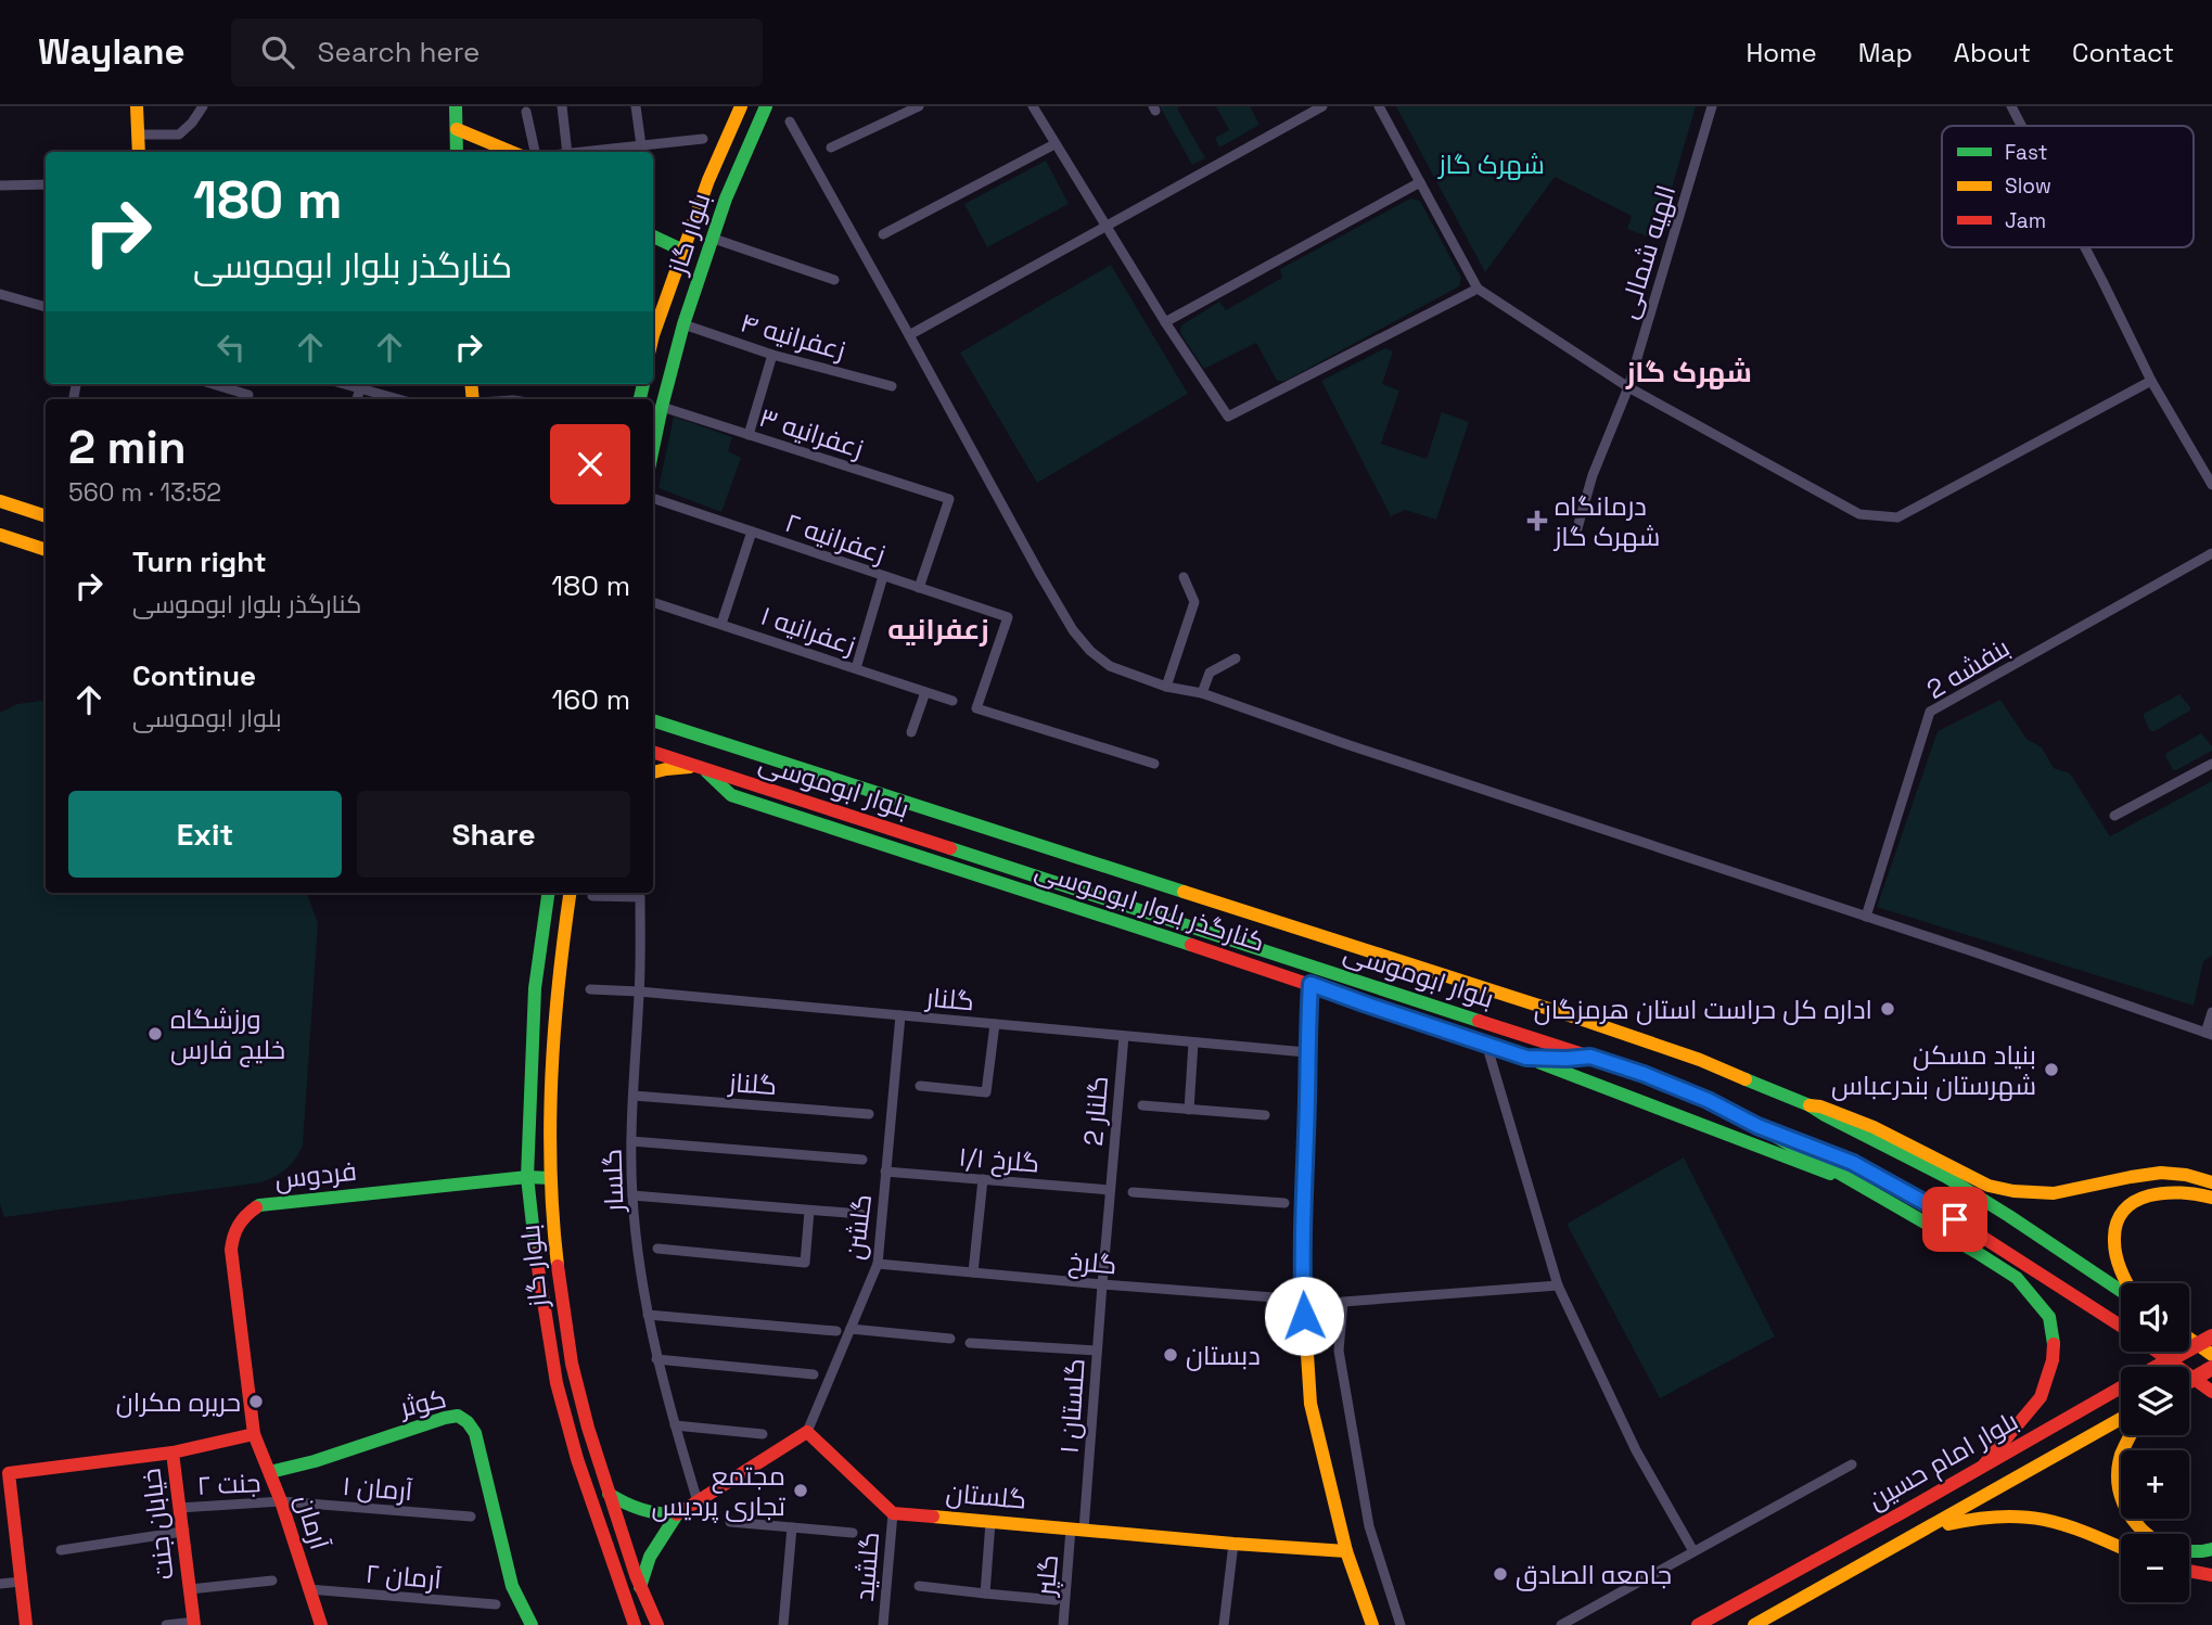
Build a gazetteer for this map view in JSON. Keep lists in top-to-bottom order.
{
  "streets": {
    "main road": [
      "بلوار گاز",
      "بلوار ابوموسی",
      "کنارگذر بلوار ابوموسی",
      "فردوس",
      "کوثر",
      "بلوار امام حسین",
      "گلستان",
      "آرمان",
      "خیابان جنت"
    ],
    "street": [
      "الهیه شمالی",
      "زعفرانیه ۴",
      "زعفرانیه ۳",
      "زعفرانیه ۲",
      "زعفرانیه ۱",
      "بنفشه 2",
      "گلنار",
      "گلناز",
      "گلنار 2",
      "گلرخ ۱/۱",
      "گلسار",
      "گلشن",
      "گلرخ",
      "گلستان ۱",
      "جنت ۲",
      "آرمان ۱",
      "گلشید",
      "گلپر",
      "آرمان ۲"
    ]
  },
  "crossings": [
    ["بلوار گاز", "زعفرانیه ۴"],
    ["بلوار گاز", "زعفرانیه ۳"],
    ["بلوار گاز", "فردوس"],
    ["زعفرانیه ۳", "زعفرانیه ۲"],
    ["بلوار ابوموسی", "کنارگذر بلوار ابوموسی"],
    ["گلنار", "گلنار 2"],
    ["گلنار", "گلسار"],
    ["گلنار", "گلشن"],
    ["گلناز", "گلسار"],
    ["گلنار 2", "گلرخ ۱/۱"],
    ["گلنار 2", "گلرخ"],
    ["گلنار 2", "گلستان ۱"],
    ["گلرخ ۱/۱", "گلشن"],
    ["فردوس", "آرمان"],
    ["فردوس", "خیابان جنت"],
    ["گلشن", "گلرخ"],
    ["گلرخ", "گلستان ۱"],
    ["کوثر", "آرمان"],
    ["گلستان ۱", "گلستان"],
    ["گلستان ۱", "گلپر"],
    ["جنت ۲", "آرمان ۱"],
    ["جنت ۲", "آرمان"],
    ["جنت ۲", "خیابان جنت"],
    ["آرمان ۱", "آرمان"],
    ["گلستان", "گلشید"],
    ["گلستان", "گلپر"],
    ["آرمان", "خیابان جنت"],
    ["آرمان", "آرمان ۲"]
  ],
  "districts": ["شهرک گاز", "زعفرانیه"],
  "parks": ["شهرک گاز"],
  "places": {
    "health": ["درمانگاه شهرک گاز"],
    "other": [
      "اداره کل حراست استان هرمزگان",
      "ورزشگاه خلیج فارس",
      "بنیاد مسکن شهرستان بندرعباس",
      "دبستان",
      "حریره مکران",
      "مجتمع تجاری پردیس",
      "جامعه الصادق"
    ]
  },
  "legend": ["Fast", "Slow", "Jam"],
  "page": {
    "header": "Waylane",
    "search": "Search here",
    "nav": [
      "Home",
      "Map",
      "About",
      "Contact"
    ],
    "turn": ["180 m", "کنارگذر بلوار ابوموسی"],
    "heading": ["2 min", "560 m · 13:52"],
    "list": [
      {
        "name": "Turn right",
        "note": "کنارگذر بلوار ابوموسی",
        "value": "180 m"
      },
      {
        "name": "Continue",
        "note": "بلوار ابوموسی",
        "value": "160 m"
      }
    ],
    "buttons": ["Exit", "Share"],
    "map_buttons": ["+", "−"]
  }
}
